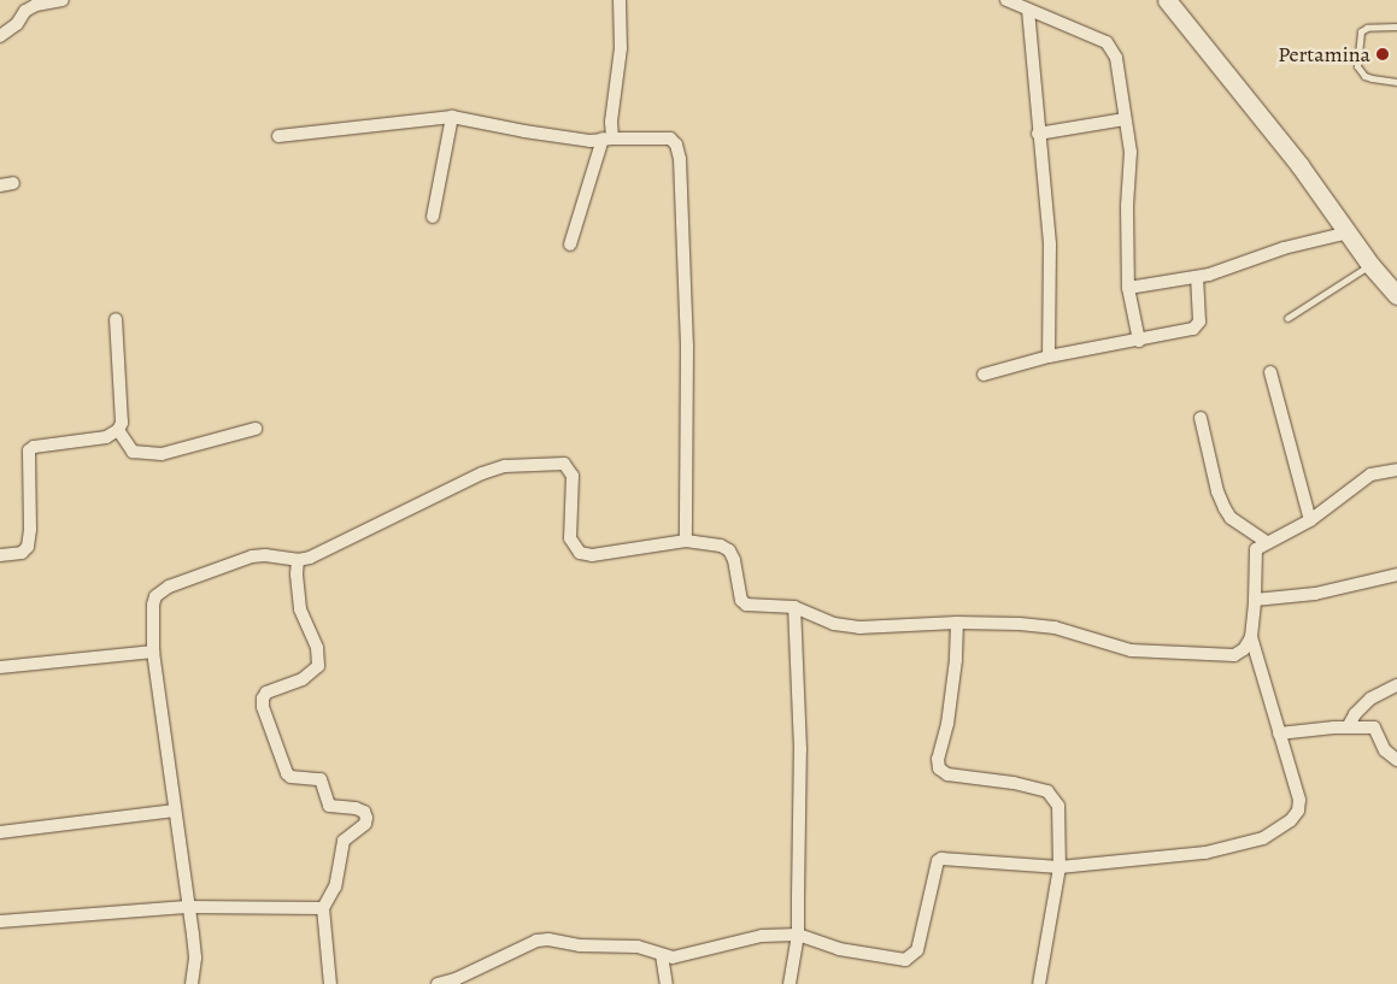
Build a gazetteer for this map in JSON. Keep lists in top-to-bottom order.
{
  "places": ["Pertamina"]
}
